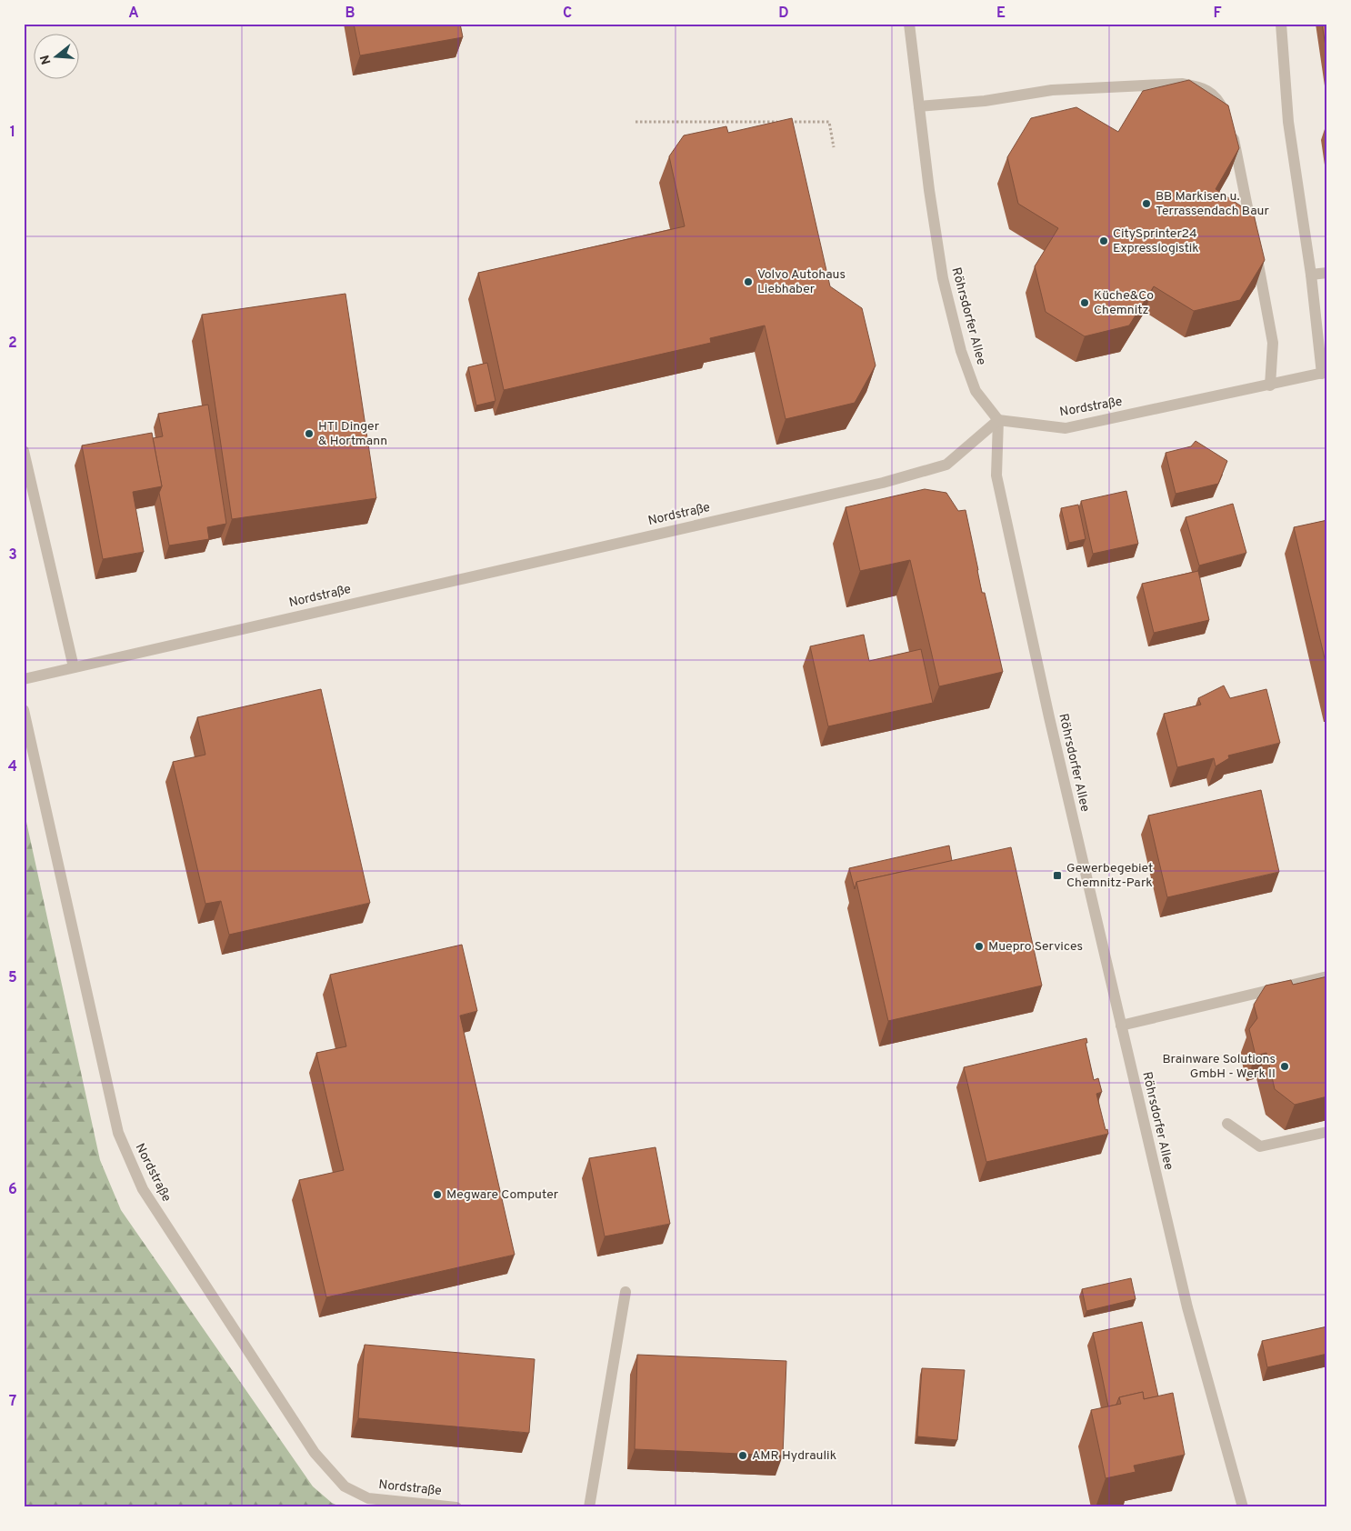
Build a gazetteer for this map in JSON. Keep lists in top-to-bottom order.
{
  "streets": {
    "street": ["Röhrsdorfer Allee", "Nordstraße"]
  },
  "crossings": [
    ["Röhrsdorfer Allee", "Nordstraße"]
  ],
  "places": {
    "other": [
      "BB Markisen u. Terrassendach Baur",
      "CitySprinter24 Expresslogistik",
      "Volvo Autohaus Liebhaber",
      "Küche&Co Chemnitz",
      "HTI Dinger & Hortmann",
      "Muepro Services",
      "Brainware Solutions GmbH - Werk II",
      "Megware Computer",
      "AMR Hydraulik"
    ],
    "transit": ["Gewerbegebiet Chemnitz-Park"]
  },
  "north": "left",
  "grid": {
    "columns": [
      "A",
      "B",
      "C",
      "D",
      "E",
      "F"
    ],
    "rows": [
      "1",
      "2",
      "3",
      "4",
      "5",
      "6",
      "7"
    ]
  }
}
